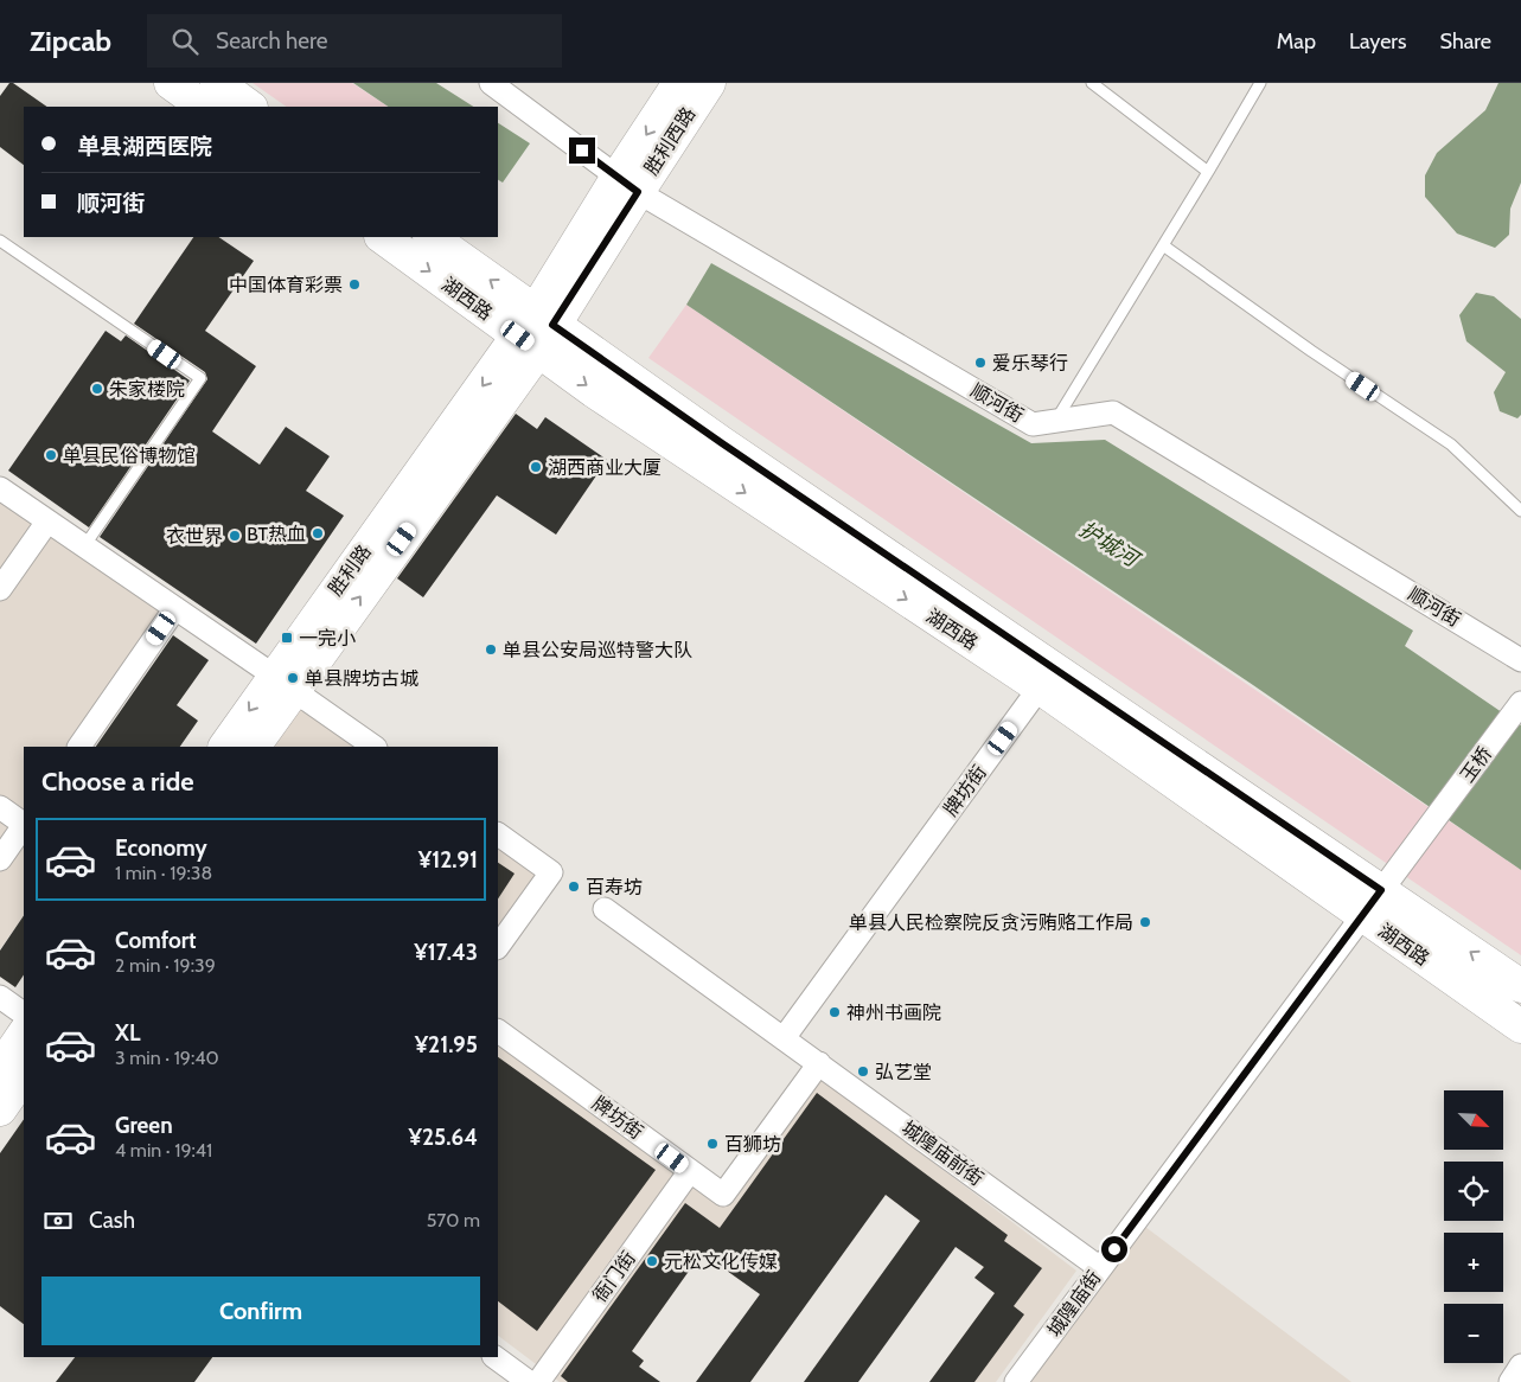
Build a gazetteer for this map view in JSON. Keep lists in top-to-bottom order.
{
  "streets": {
    "main road": ["胜利西路", "湖西路", "胜利路"],
    "street": [
      "顺河街",
      "玉桥",
      "牌坊街",
      "城隍庙前街",
      "衙门街",
      "城隍庙街"
    ]
  },
  "crossings": [
    ["胜利西路", "湖西路"],
    ["胜利西路", "顺河街"],
    ["胜利西路", "胜利路"],
    ["湖西路", "胜利路"],
    ["湖西路", "牌坊街"],
    ["湖西路", "城隍庙街"],
    ["玉桥", "城隍庙街"],
    ["牌坊街", "城隍庙前街"],
    ["牌坊街", "衙门街"],
    ["城隍庙前街", "城隍庙街"]
  ],
  "water": ["护城河"],
  "places": {
    "other": [
      "中国体育彩票",
      "爱乐琴行",
      "朱家楼院",
      "单县民俗博物馆",
      "湖西商业大厦",
      "BT热血",
      "衣世界",
      "单县公安局巡特警大队",
      "单县牌坊古城",
      "百寿坊",
      "单县人民检察院反贪污贿赂工作局",
      "神州书画院",
      "弘艺堂",
      "百狮坊",
      "元松文化传媒"
    ],
    "transit": ["一完小"]
  },
  "north": "bottom right",
  "page": {
    "header": "Zipcab",
    "search": "Search here",
    "nav": ["Map", "Layers", "Share"],
    "banner": ["单县湖西医院", "顺河街"],
    "heading": "Choose a ride",
    "list": [
      {
        "name": "Economy",
        "note": "1 min · 19:38",
        "value": "¥12.91"
      },
      {
        "name": "Comfort",
        "note": "2 min · 19:39",
        "value": "¥17.43"
      },
      {
        "name": "XL",
        "note": "3 min · 19:40",
        "value": "¥21.95"
      },
      {
        "name": "Green",
        "note": "4 min · 19:41",
        "value": "¥25.64"
      }
    ],
    "map_buttons": ["+", "−"],
    "pay": ["Cash", "570 m"],
    "buttons": "Confirm"
  }
}
